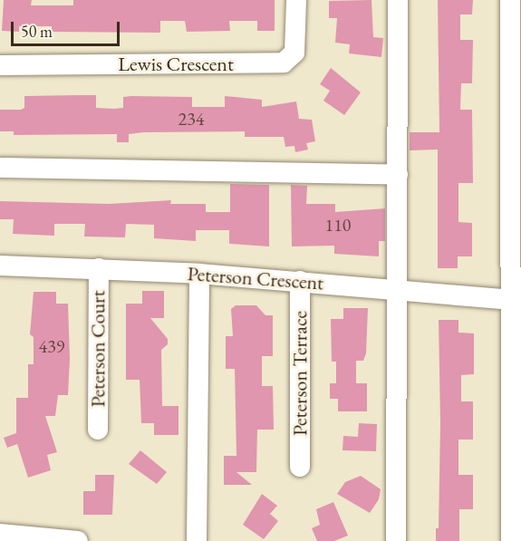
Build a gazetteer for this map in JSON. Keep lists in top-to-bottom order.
{
  "streets": {
    "street": [
      "Lewis Crescent",
      "Peterson Crescent",
      "Peterson Court",
      "Peterson Terrace"
    ]
  },
  "crossings": [
    ["Peterson Crescent", "Peterson Court"],
    ["Peterson Crescent", "Peterson Terrace"]
  ],
  "house_numbers": ["234", "110", "439"],
  "scale_bar": "50 m"
}
